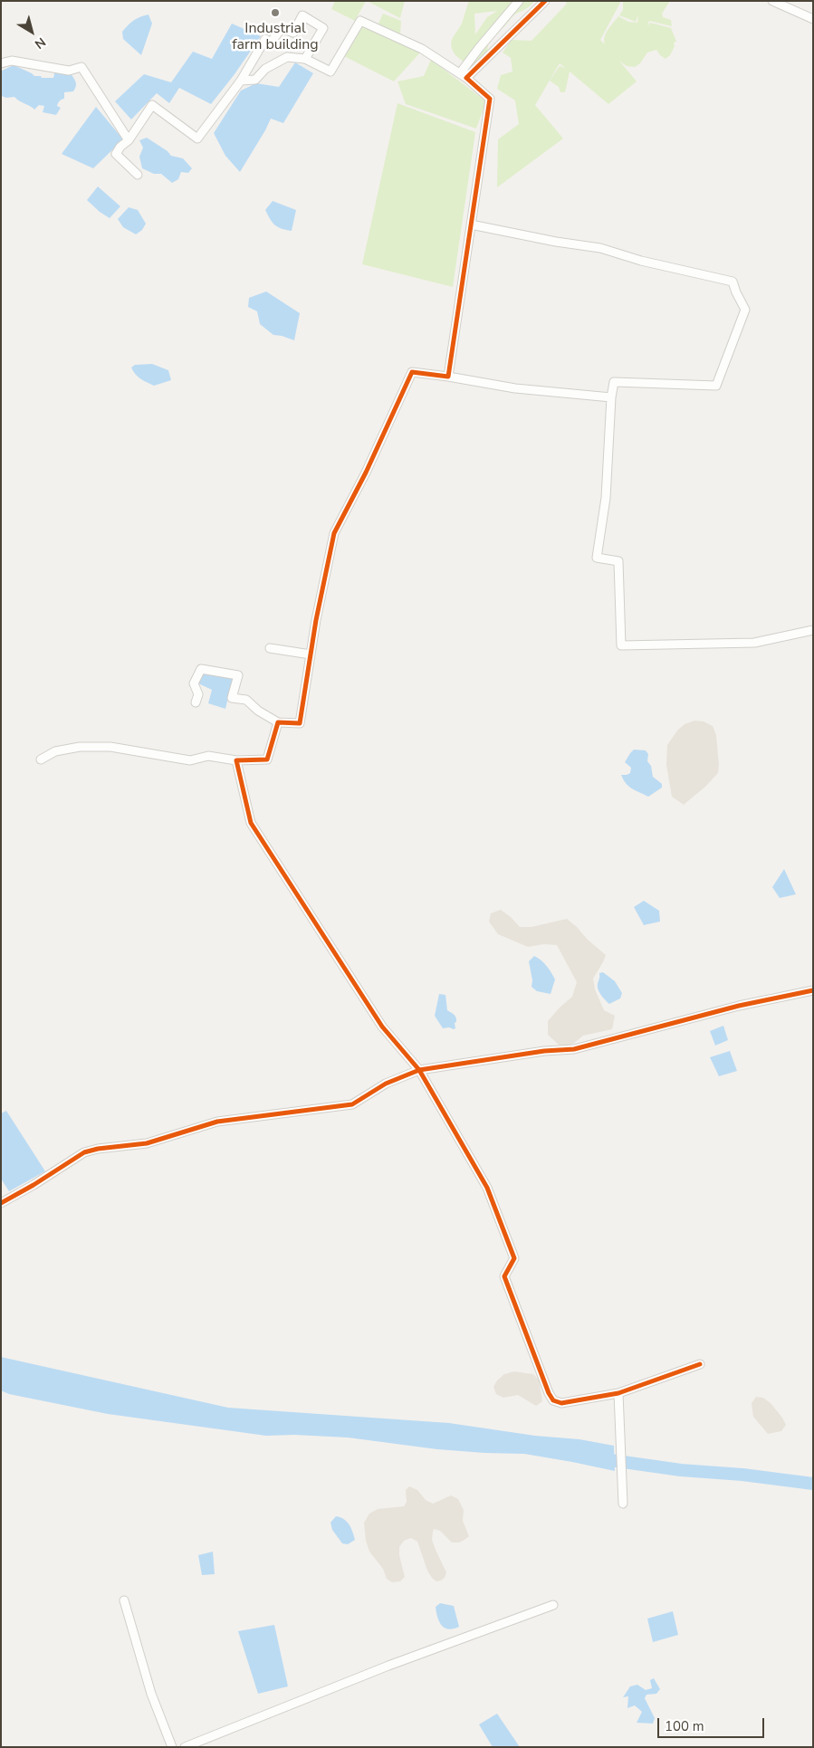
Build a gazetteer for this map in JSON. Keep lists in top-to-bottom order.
{
  "places": ["Industrial farm building"],
  "scale_bar": "100 m",
  "north": "bottom right"
}
